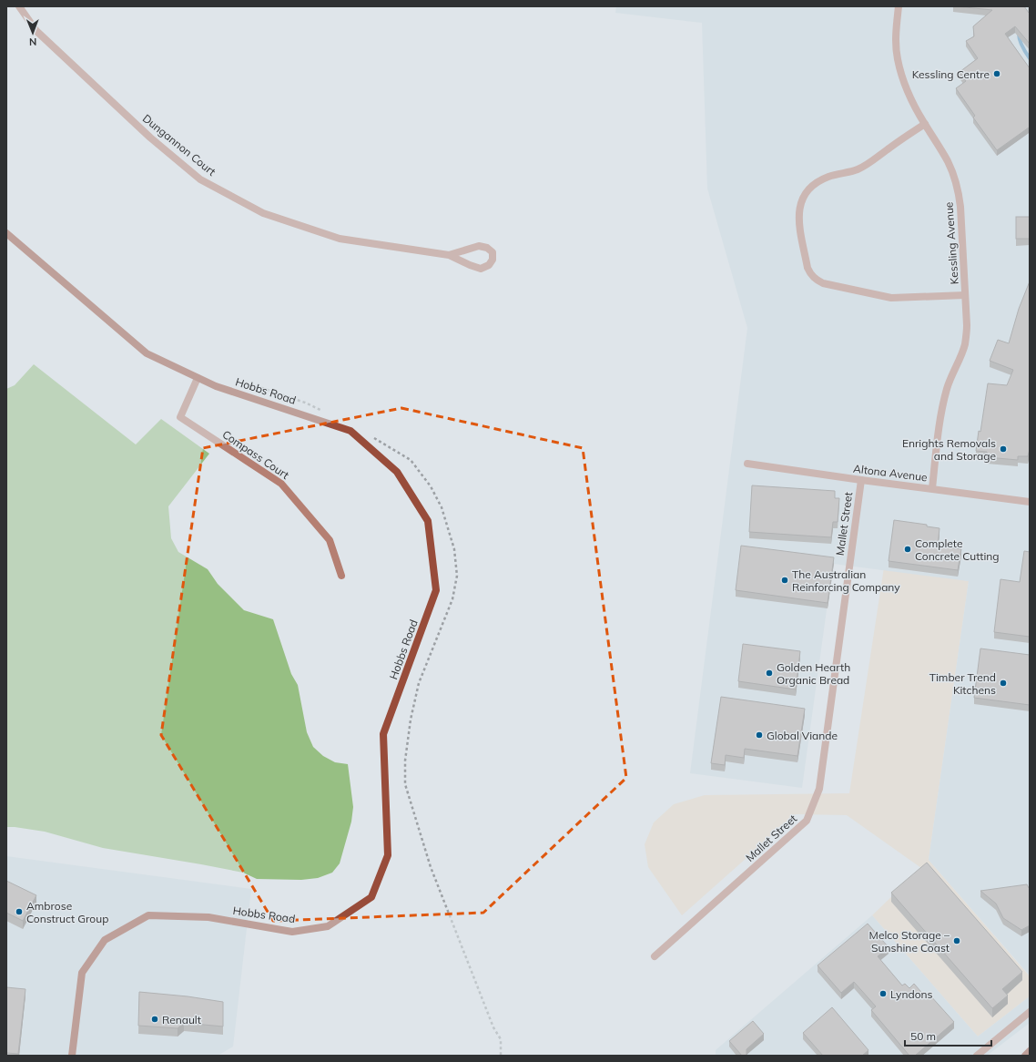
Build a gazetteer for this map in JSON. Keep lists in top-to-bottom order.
{
  "streets": {
    "street": [
      "Dungannon Court",
      "Kessling Avenue",
      "Hobbs Road",
      "Compass Court",
      "Altona Avenue",
      "Mallet Street"
    ]
  },
  "crossings": [
    ["Kessling Avenue", "Altona Avenue"],
    ["Hobbs Road", "Compass Court"],
    ["Altona Avenue", "Mallet Street"]
  ],
  "places": [
    "Kessling Centre",
    "Enrights Removals and Storage",
    "Complete Concrete Cutting",
    "The Australian Reinforcing Company",
    "Golden Hearth Organic Bread",
    "Timber Trend Kitchens",
    "Global Viande",
    "Ambrose Construct Group",
    "Melco Storage – Sunshine Coast",
    "Lyndons",
    "Renault"
  ],
  "scale_bar": "50 m",
  "north": "bottom"
}
